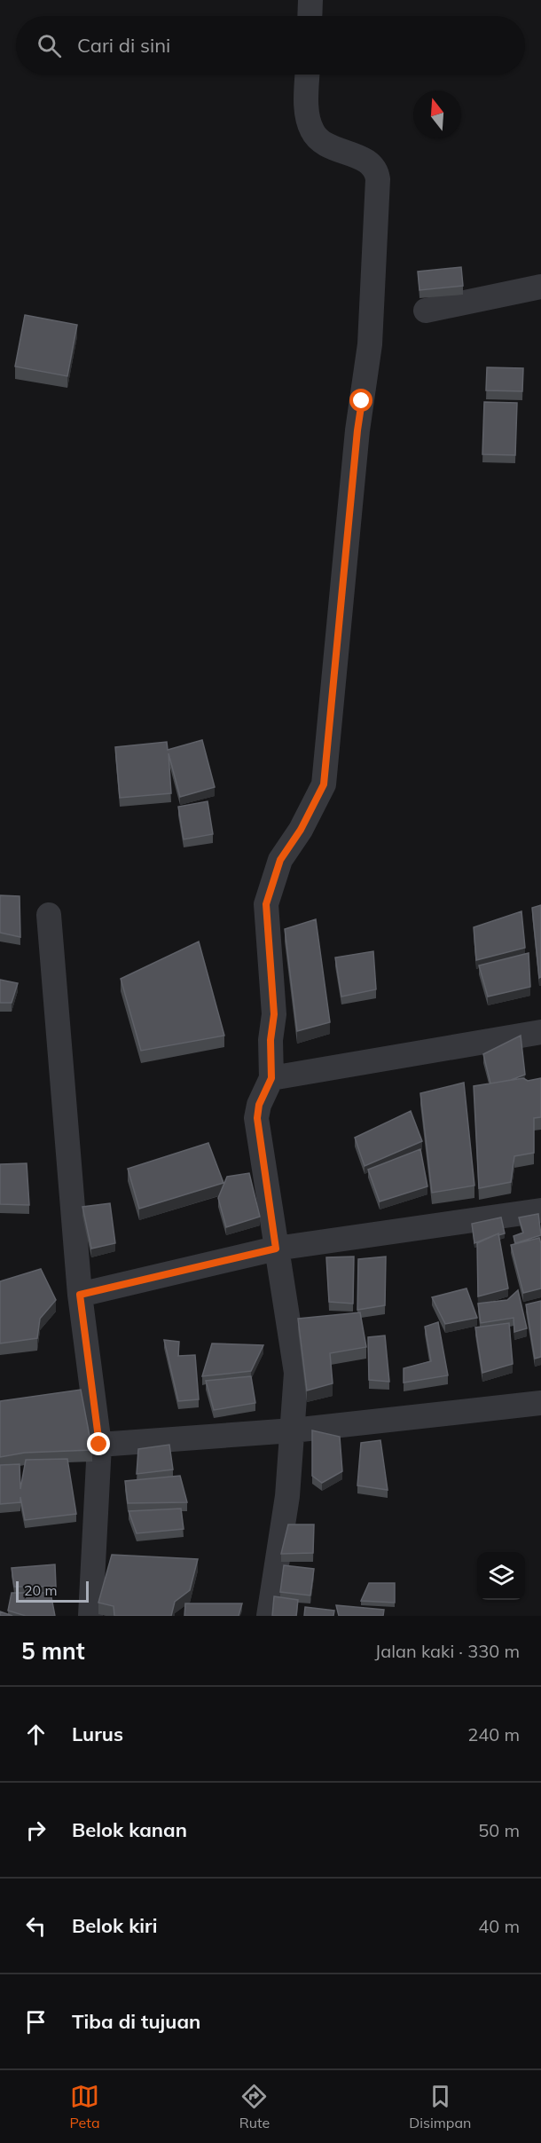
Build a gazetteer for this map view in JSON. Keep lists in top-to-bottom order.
{
  "scale_bar": "20 m",
  "north": "top",
  "page": {
    "search": "Cari di sini",
    "scale": "20 m",
    "heading": ["5 mnt", "Jalan kaki · 330 m"],
    "list": [
      ["Lurus", "240 m"],
      ["Belok kanan", "50 m"],
      ["Belok kiri", "40 m"],
      "Tiba di tujuan"
    ],
    "nav": ["Peta", "Rute", "Disimpan"]
  }
}
